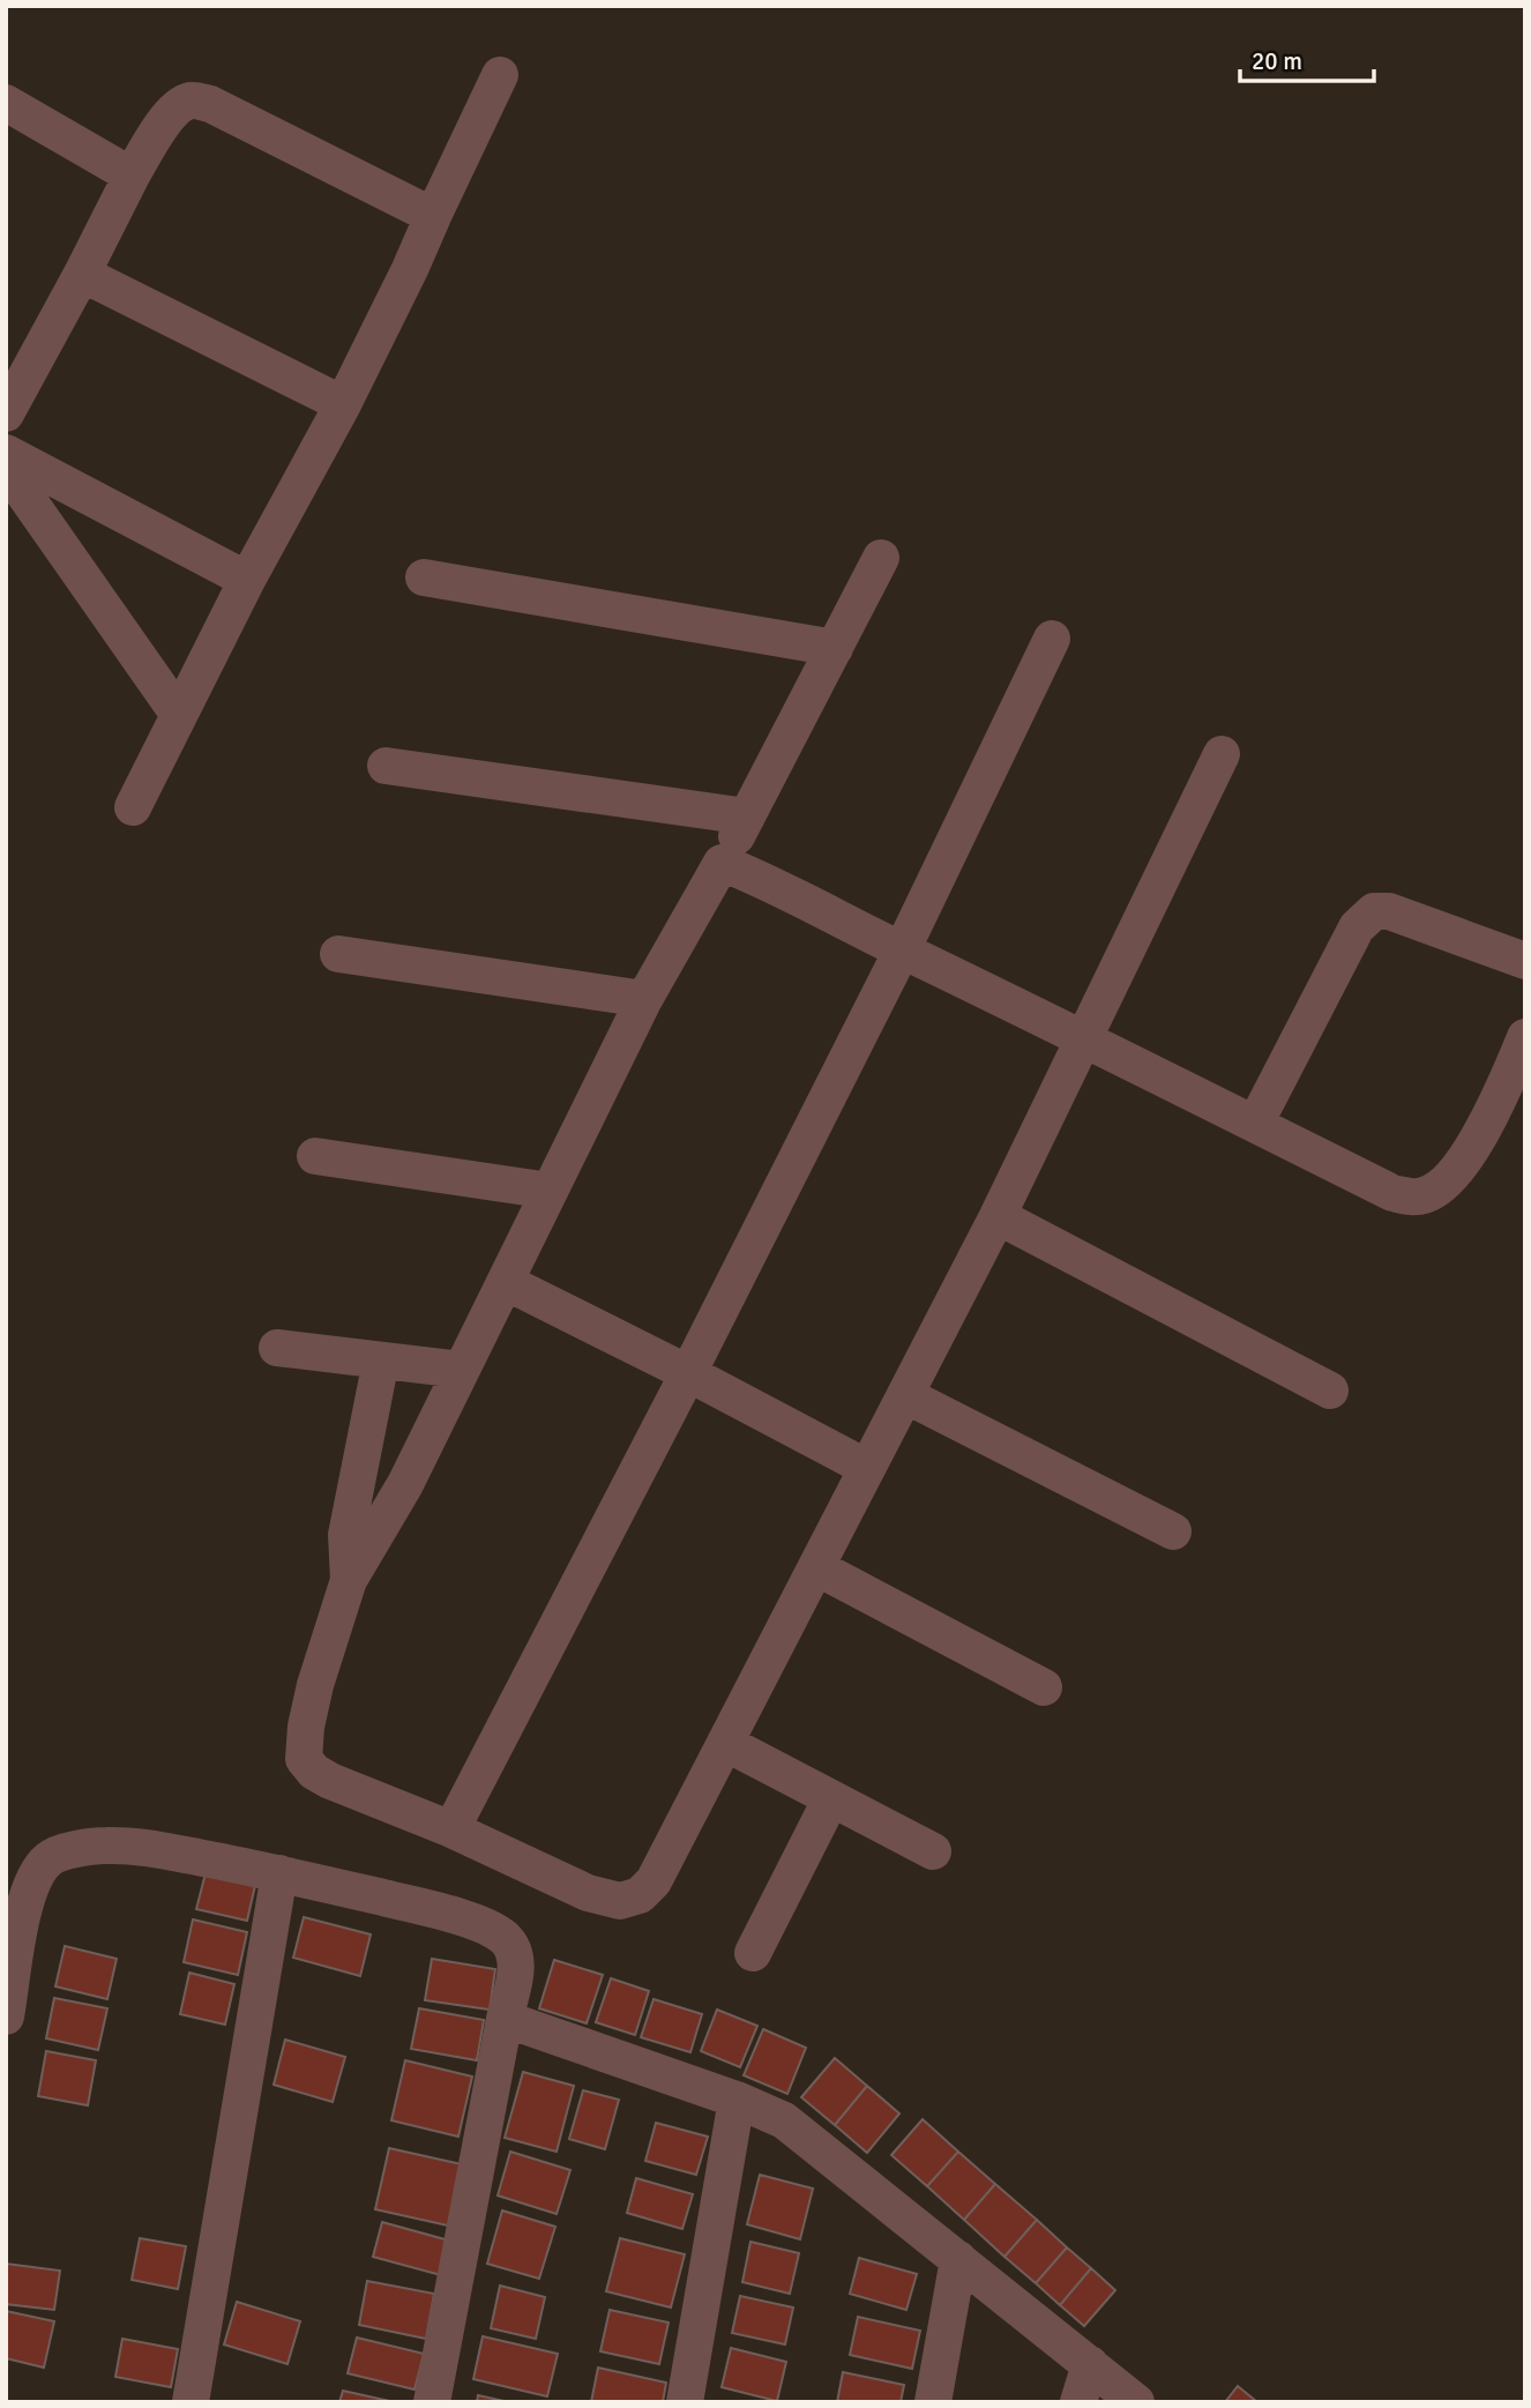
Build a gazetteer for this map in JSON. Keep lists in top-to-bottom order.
{
  "scale_bar": "20 m"
}
